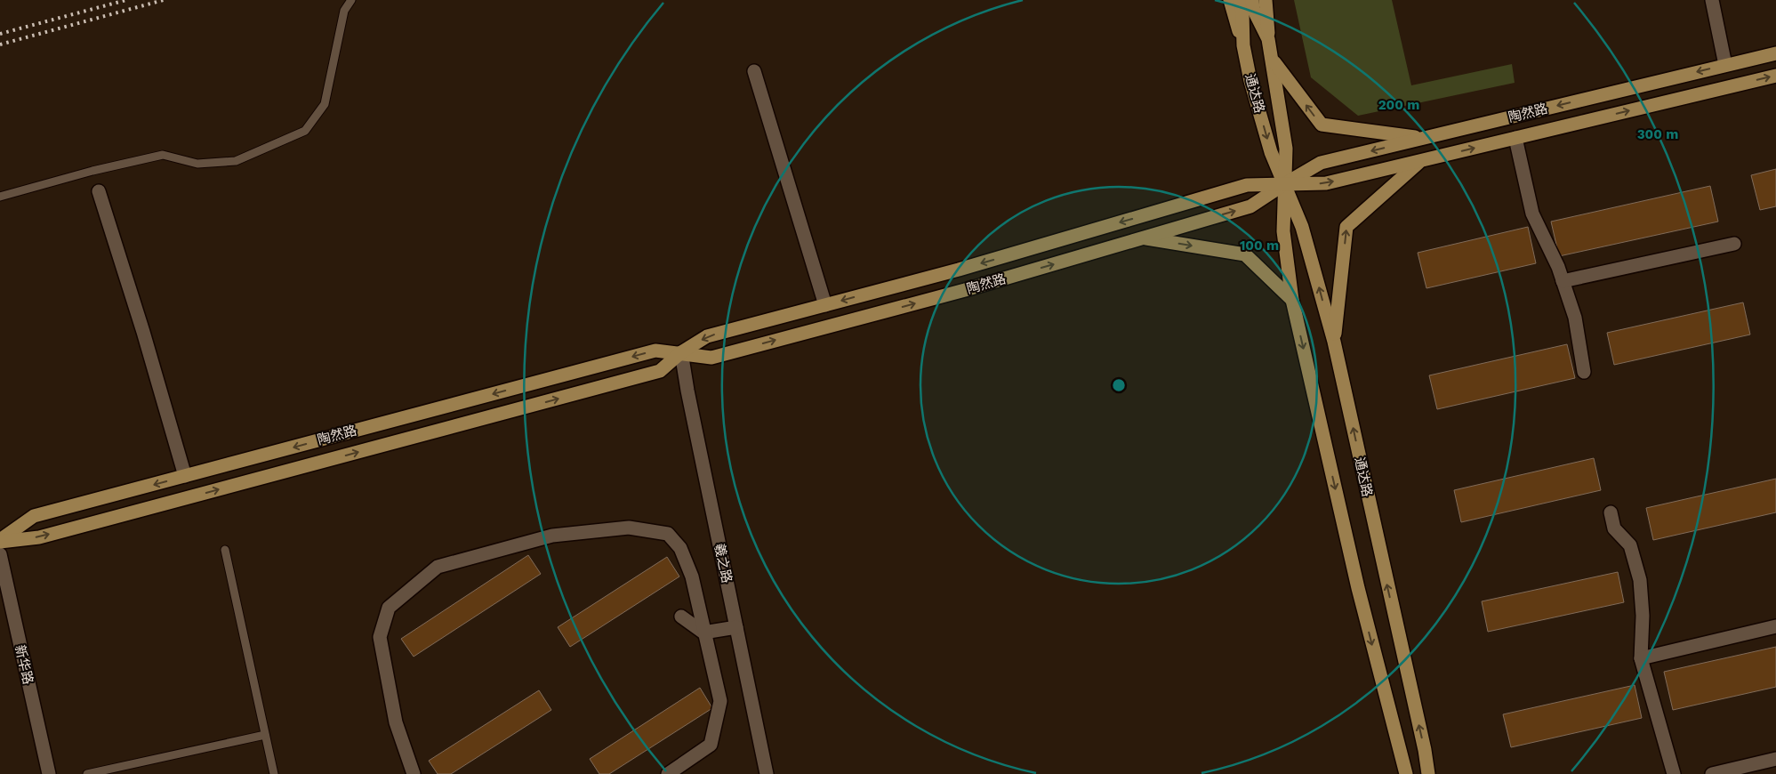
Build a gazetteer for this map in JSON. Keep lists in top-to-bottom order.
{
  "streets": {
    "main road": ["通达路", "陶然路"],
    "street": ["羲之路", "新华路"]
  },
  "crossings": [
    ["通达路", "陶然路"],
    ["陶然路", "羲之路"]
  ],
  "rings": ["200 m", "300 m", "100 m"]
}
